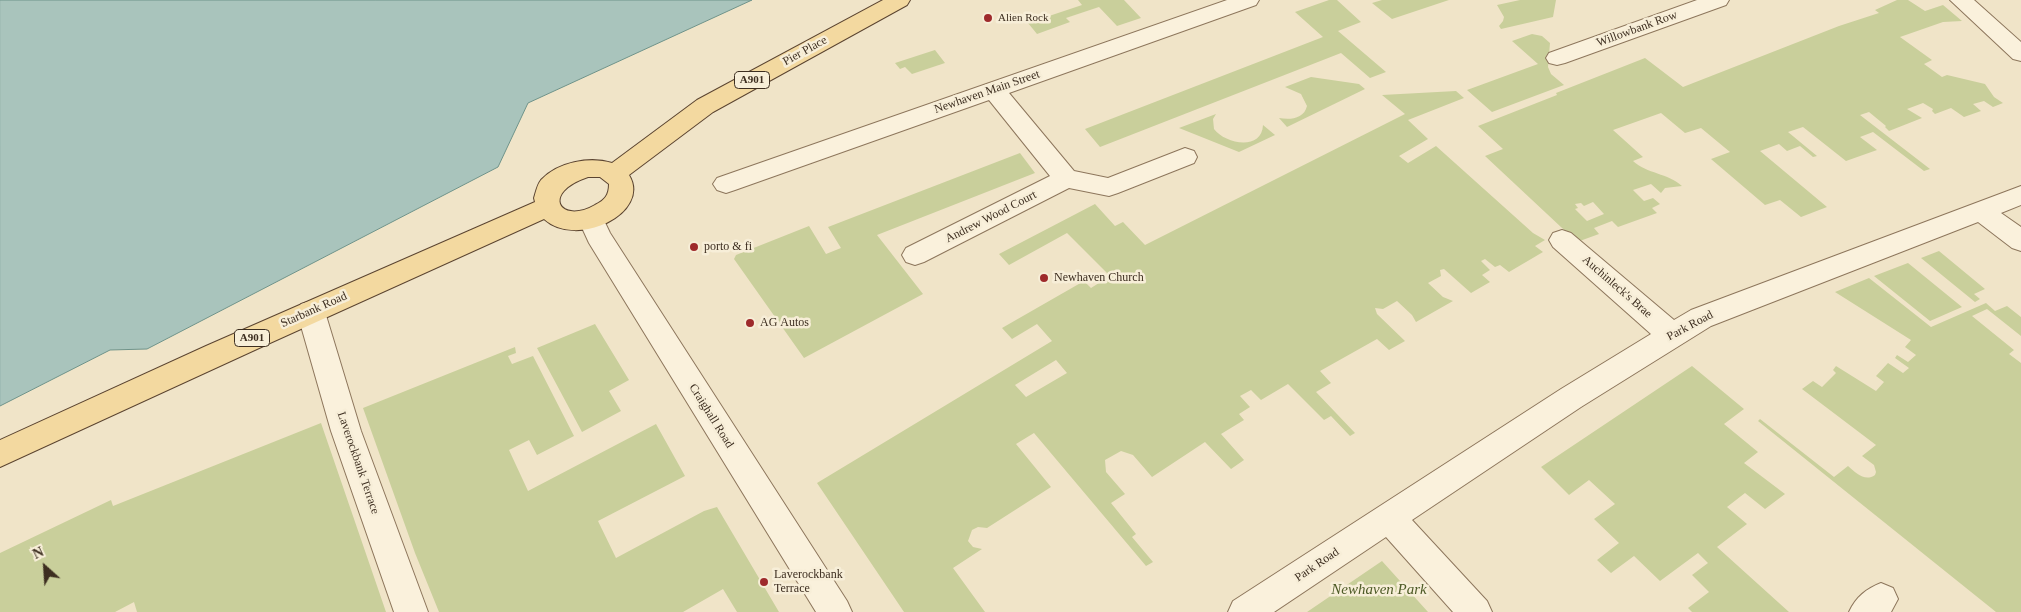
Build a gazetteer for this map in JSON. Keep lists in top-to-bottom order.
{
  "streets": {
    "main road": ["Pier Place", "A901", "Starbank Road"],
    "street": [
      "Willowbank Row",
      "Newhaven Main Street",
      "Andrew Wood Court",
      "Auchinleck's Brae",
      "Park Road",
      "Craighall Road",
      "Laverockbank Terrace"
    ]
  },
  "crossings": [
    ["Pier Place", "Starbank Road"],
    ["Pier Place", "Craighall Road"],
    ["Auchinleck's Brae", "Park Road"],
    ["Starbank Road", "Craighall Road"],
    ["Starbank Road", "Laverockbank Terrace"]
  ],
  "parks": ["Newhaven Park"],
  "places": [
    "Alien Rock",
    "porto & fi",
    "Newhaven Church",
    "AG Autos",
    "Laverockbank Terrace"
  ],
  "north": "top left"
}
